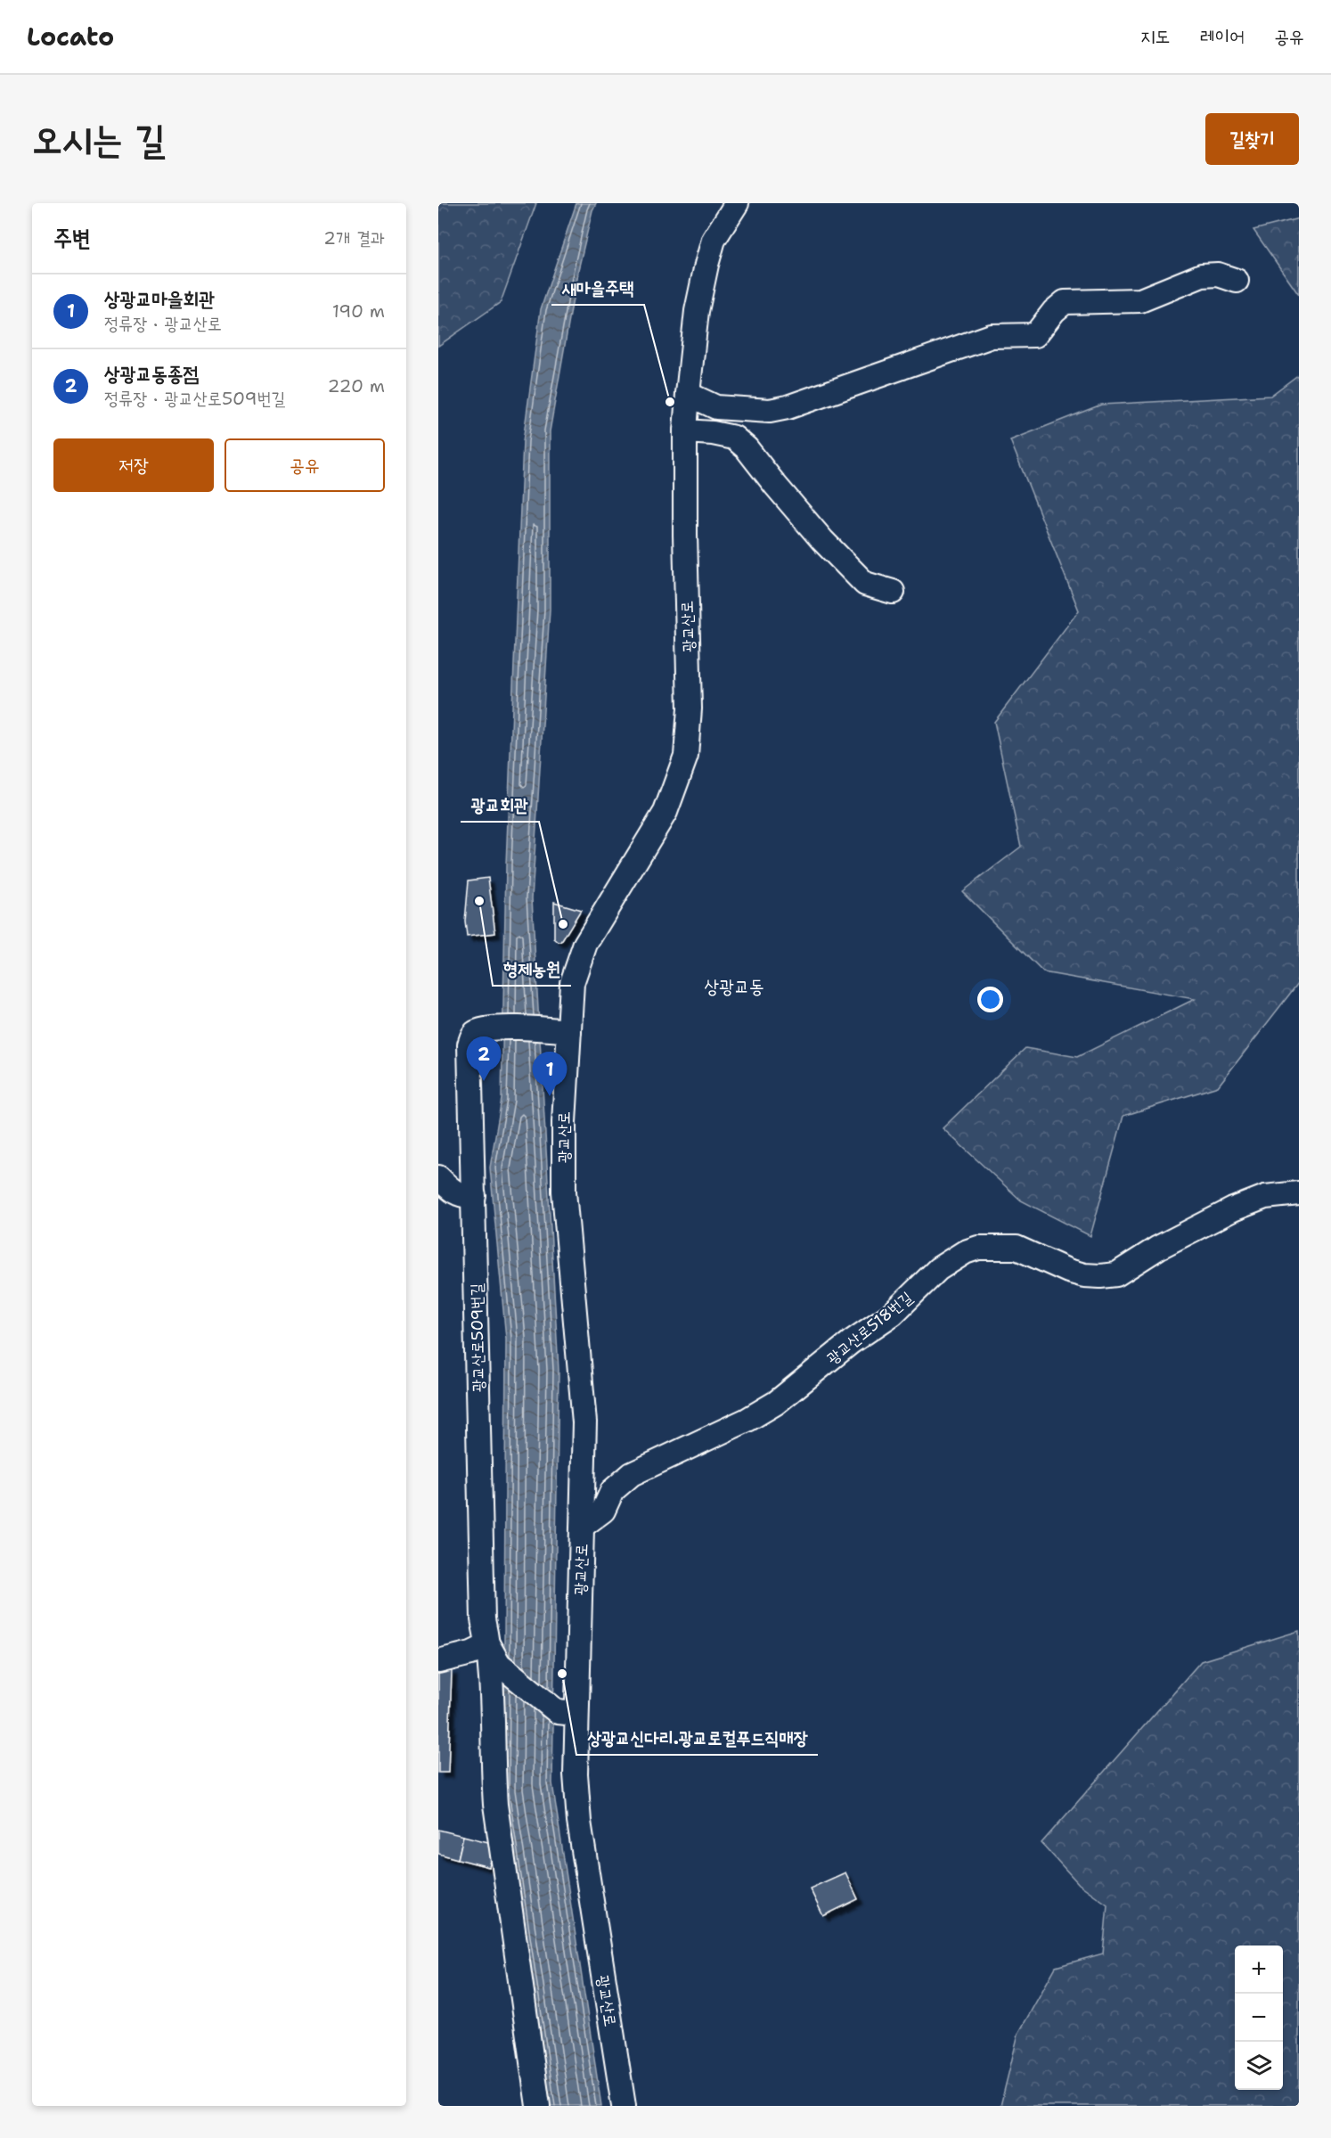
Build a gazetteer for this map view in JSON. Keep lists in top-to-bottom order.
{
  "streets": {
    "street": ["광교산로", "광교산로518번길", "광교산로509번길"]
  },
  "crossings": [
    ["광교산로", "광교산로518번길"],
    ["광교산로", "광교산로509번길"]
  ],
  "districts": ["상광교동"],
  "places": [
    "새마을주택",
    "형제농원",
    "광교회관",
    "상광교신다리.광교로컬푸드직매장"
  ],
  "page": {
    "header": "Locato",
    "nav": ["지도", "레이어", "공유"],
    "buttons": [
      "길찾기",
      ["저장", "공유"]
    ],
    "title": "오시는 길",
    "heading": ["주변", "2개 결과"],
    "list": [
      {
        "mark": "1",
        "name": "상광교마을회관",
        "note": "정류장 · 광교산로",
        "value": "190 m"
      },
      {
        "mark": "2",
        "name": "상광교동종점",
        "note": "정류장 · 광교산로509번길",
        "value": "220 m"
      }
    ],
    "pins": ["2", "1"],
    "map_buttons": ["+", "−"]
  }
}
